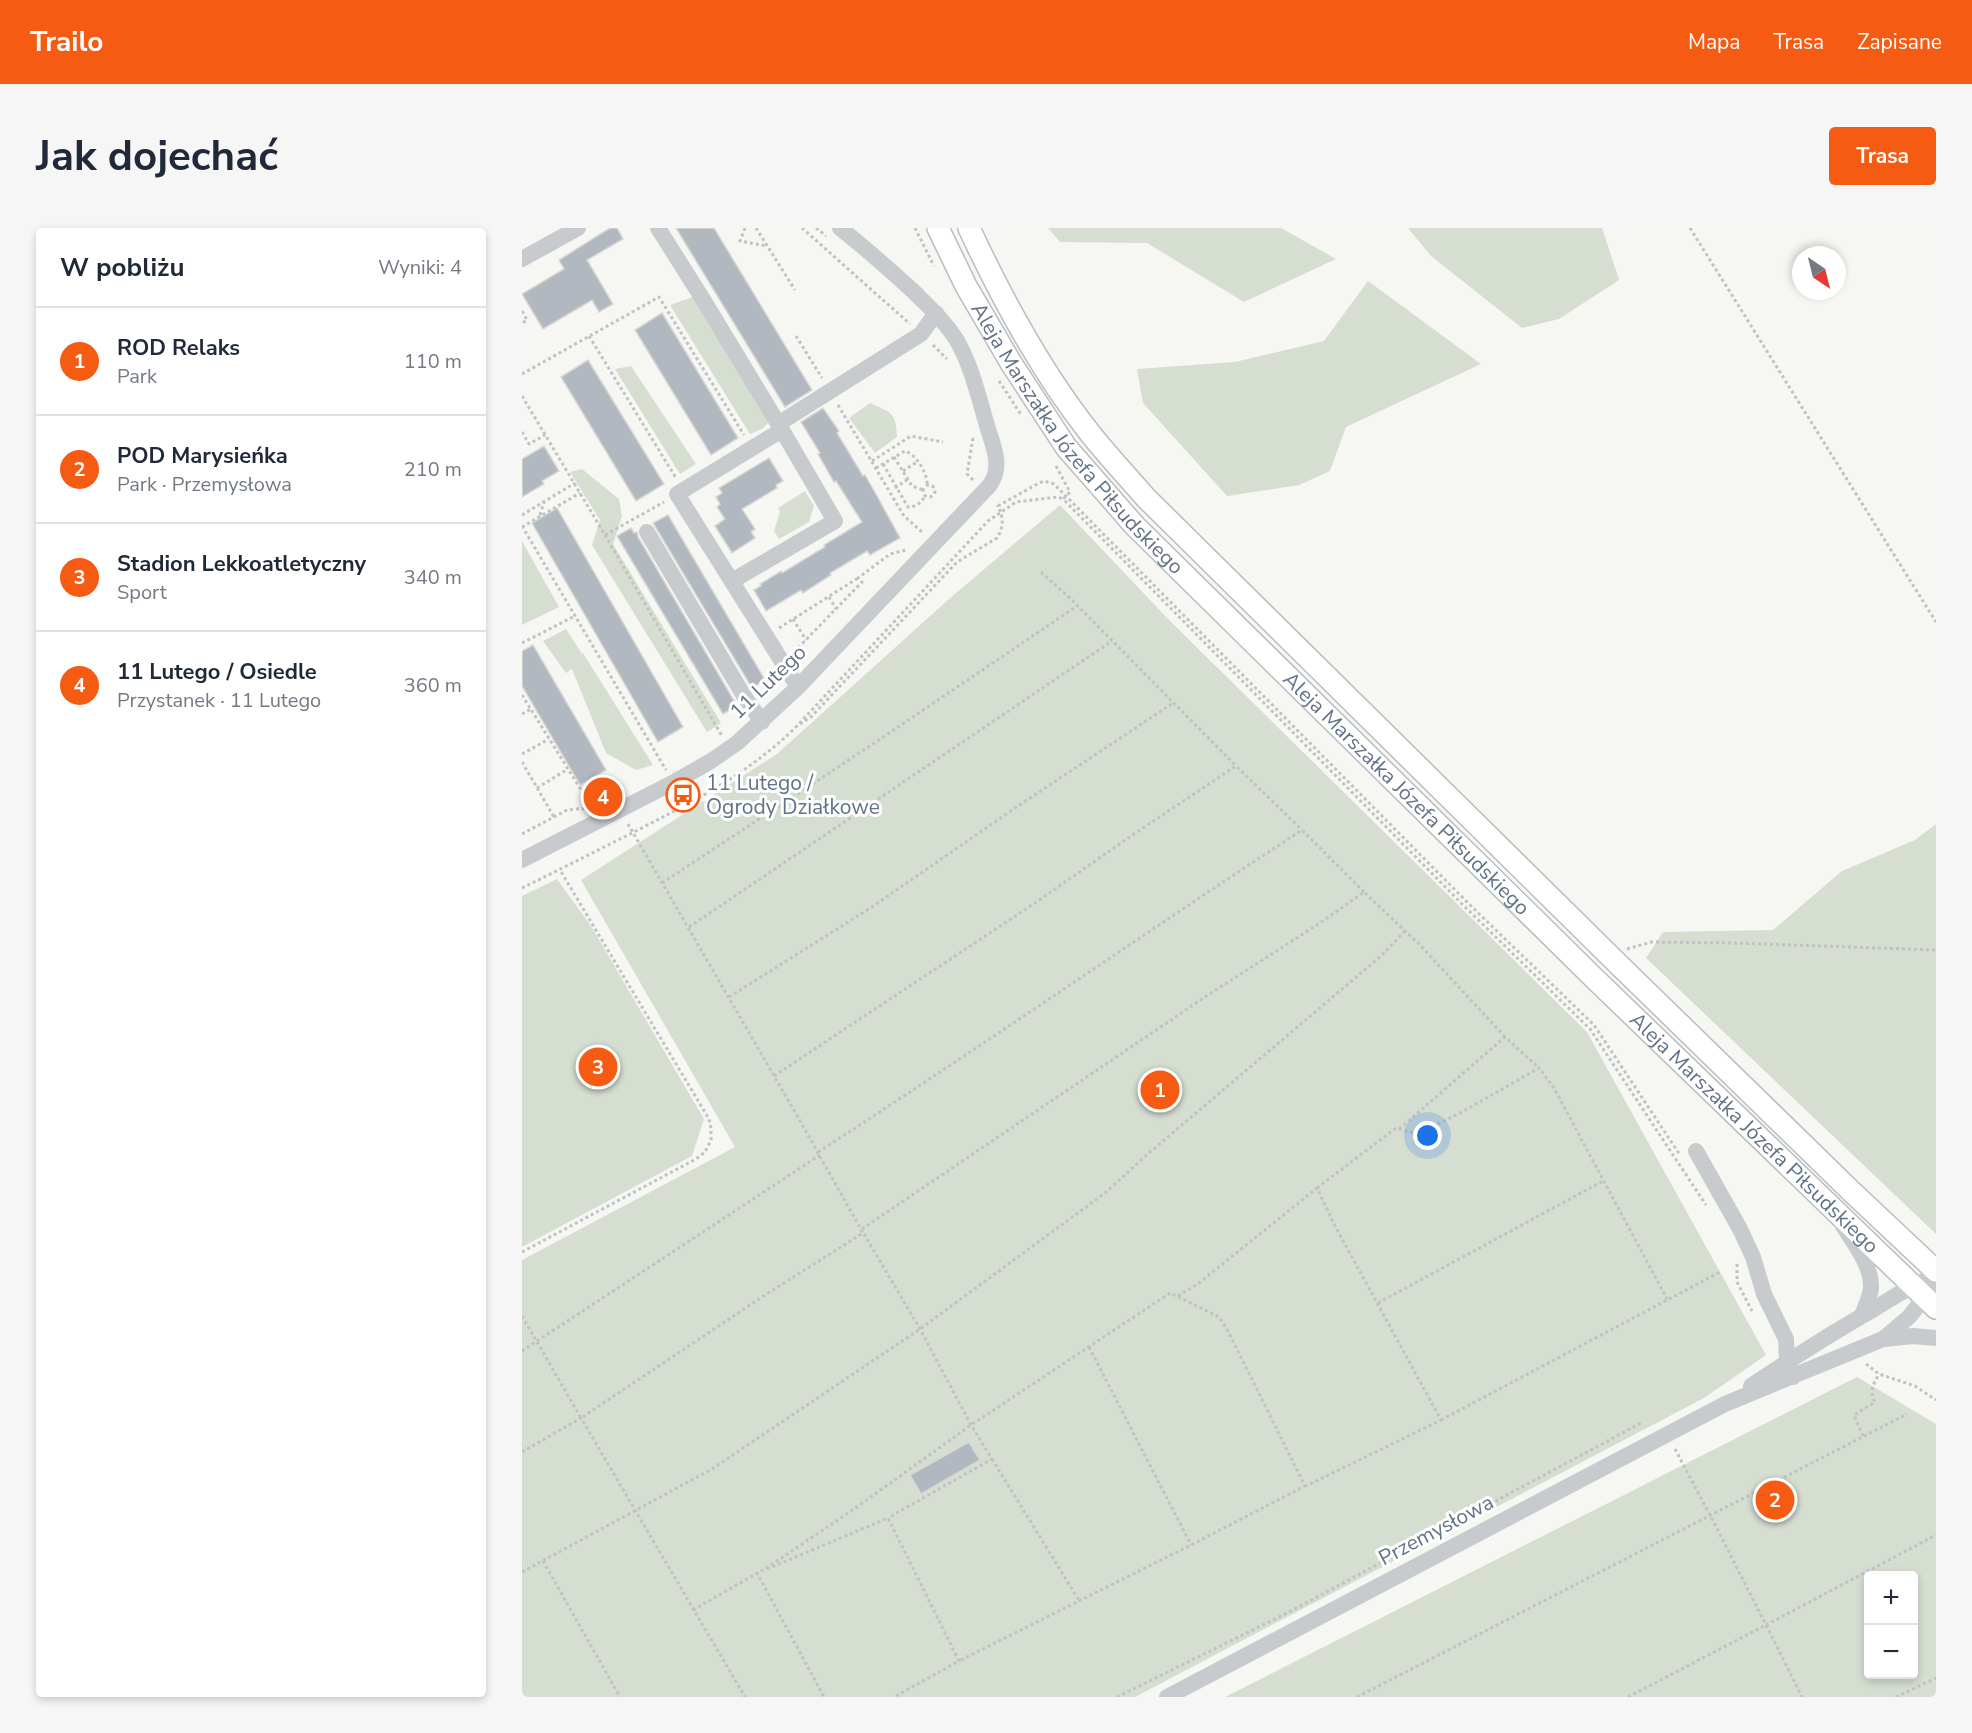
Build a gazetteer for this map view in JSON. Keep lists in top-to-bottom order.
{
  "streets": {
    "main road": ["Aleja Marszałka Józefa Piłsudskiego"],
    "street": ["11 Lutego", "Przemysłowa"]
  },
  "crossings": [
    ["Aleja Marszałka Józefa Piłsudskiego", "Przemysłowa"]
  ],
  "places": {
    "bus stop": ["11 Lutego / Ogrody Działkowe"]
  },
  "north": "bottom right",
  "page": {
    "header": "Trailo",
    "nav": ["Mapa", "Trasa", "Zapisane"],
    "buttons": "Trasa",
    "title": "Jak dojechać",
    "heading": ["W pobliżu", "Wyniki: 4"],
    "list": [
      {
        "mark": "1",
        "name": "ROD Relaks",
        "note": "Park",
        "value": "110 m"
      },
      {
        "mark": "2",
        "name": "POD Marysieńka",
        "note": "Park · Przemysłowa",
        "value": "210 m"
      },
      {
        "mark": "3",
        "name": "Stadion Lekkoatletyczny",
        "note": "Sport",
        "value": "340 m"
      },
      {
        "mark": "4",
        "name": "11 Lutego / Osiedle",
        "note": "Przystanek · 11 Lutego",
        "value": "360 m"
      }
    ],
    "pins": [
      "4",
      "3",
      "1",
      "2"
    ],
    "map_buttons": ["+", "−"]
  }
}
